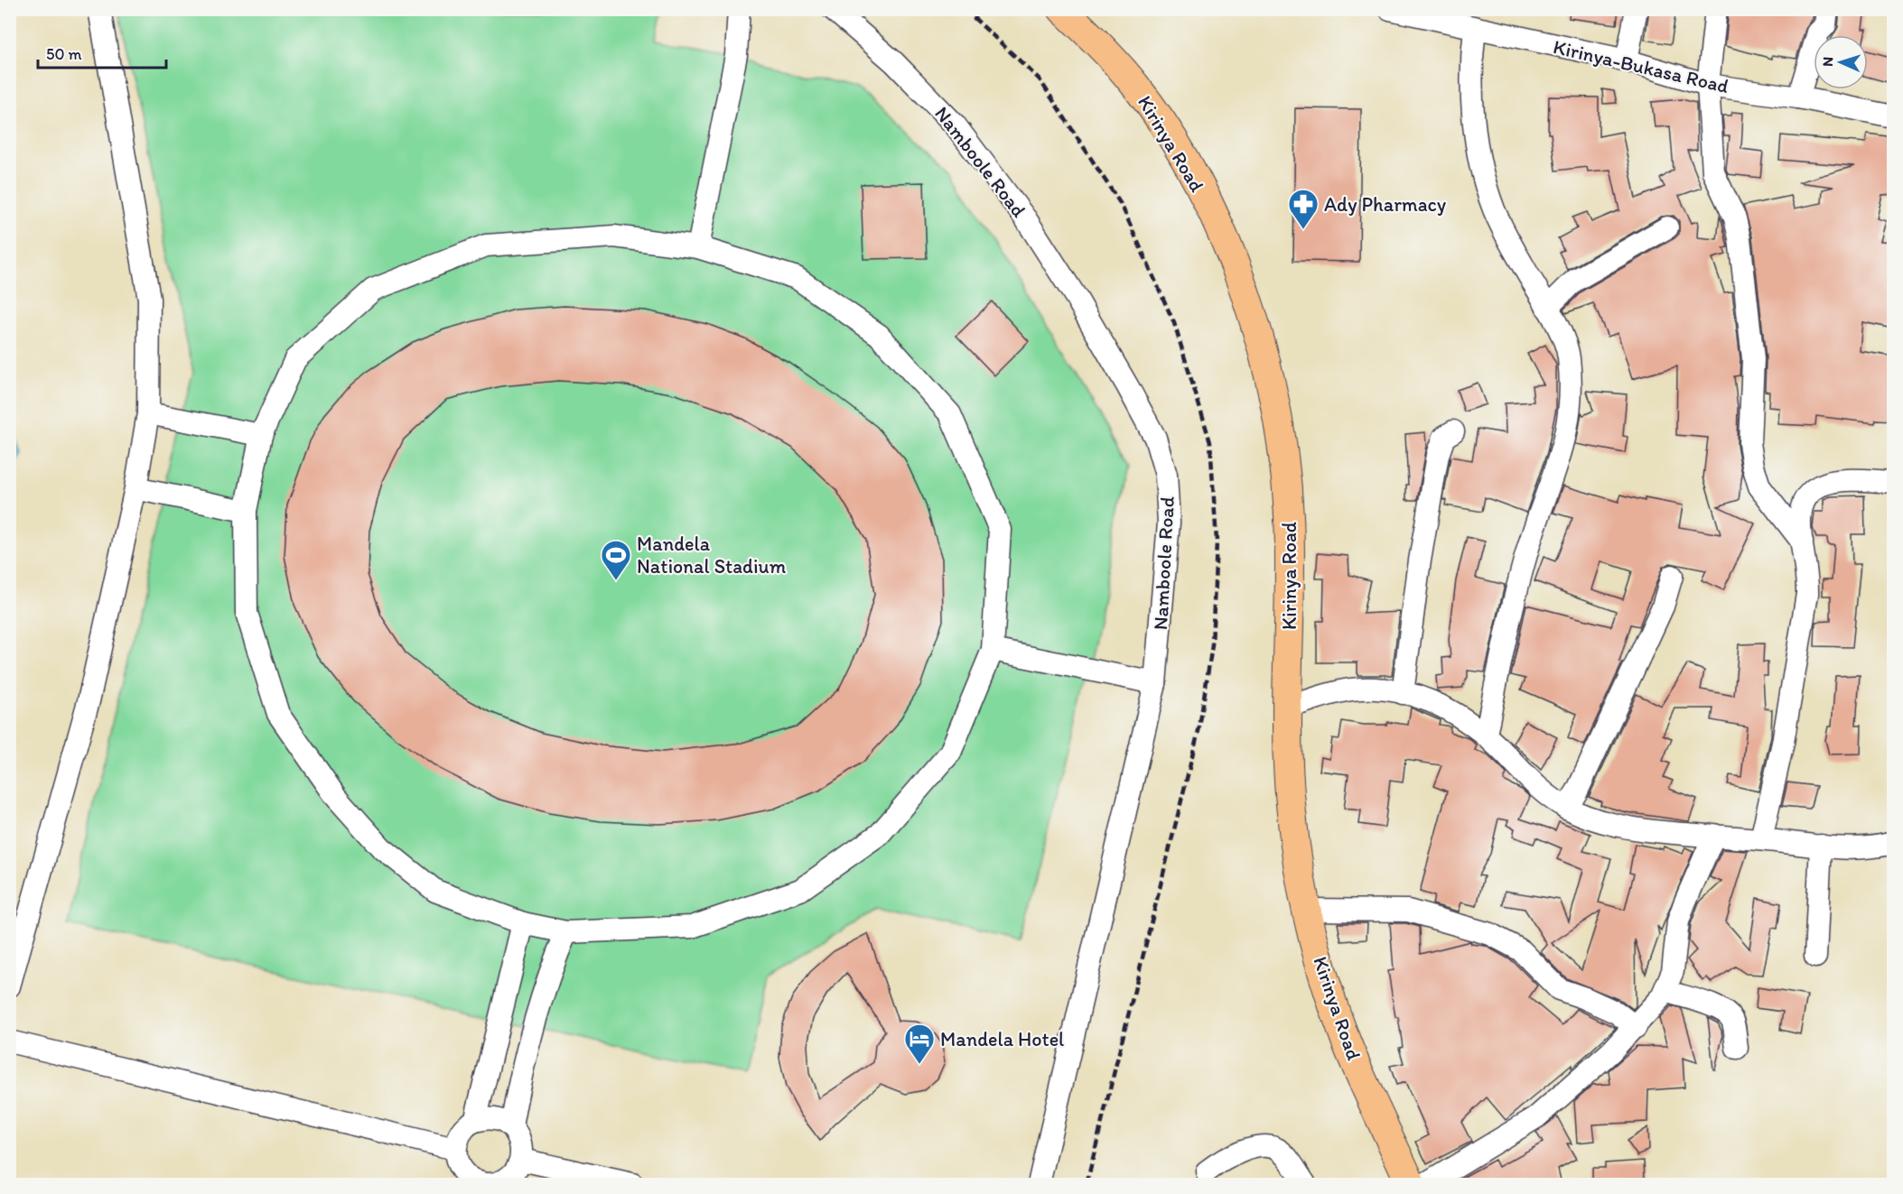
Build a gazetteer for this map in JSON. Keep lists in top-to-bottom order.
{
  "streets": {
    "main road": ["Kirinya Road"],
    "street": ["Kirinya-Bukasa Road", "Namboole Road"]
  },
  "places": {
    "pharmacy": ["Ady Pharmacy"],
    "sports": ["Mandela National Stadium"],
    "hotel": ["Mandela Hotel"]
  },
  "scale_bar": "50 m",
  "north": "left"
}
